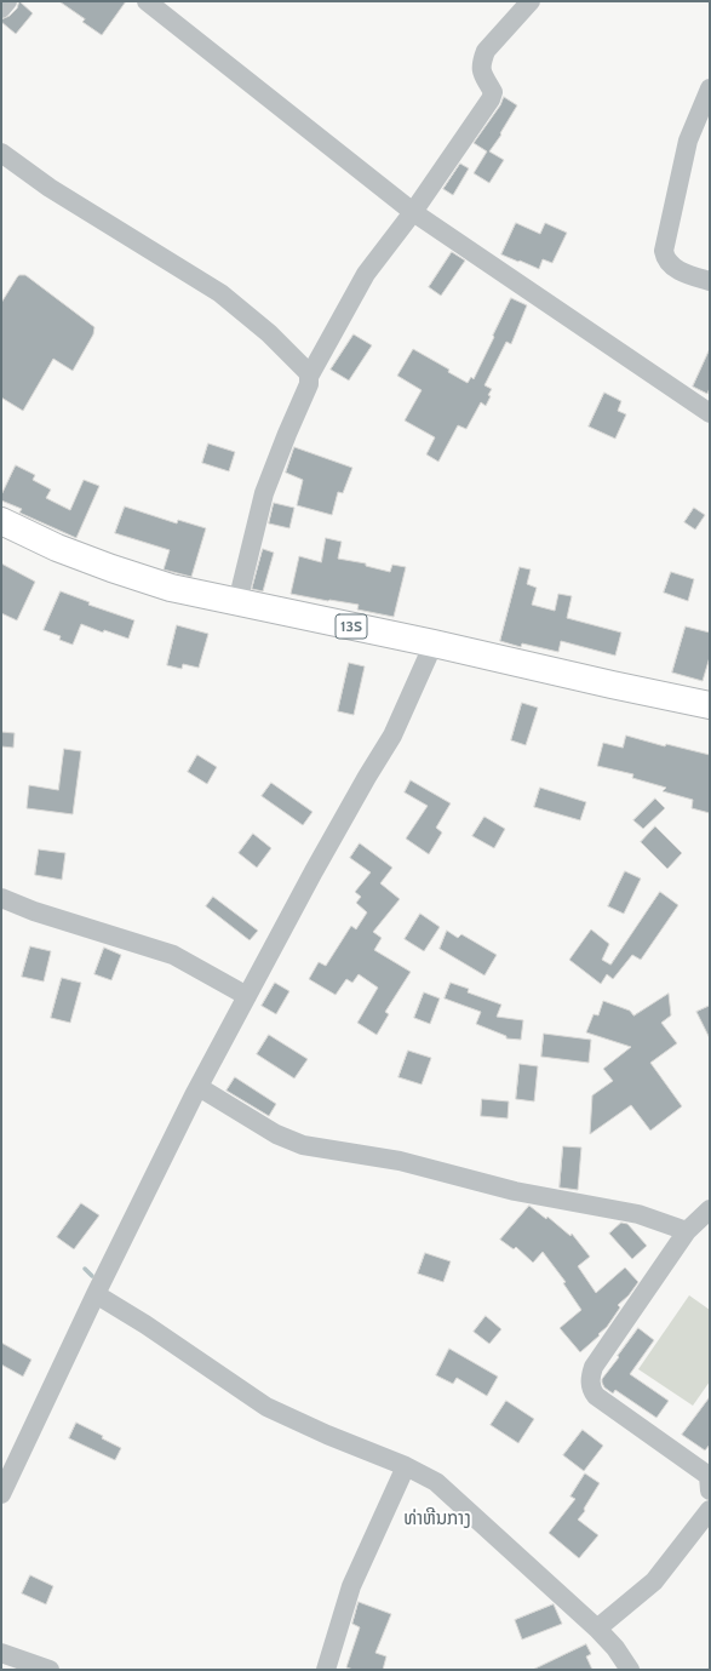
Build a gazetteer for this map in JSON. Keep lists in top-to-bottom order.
{
  "streets": {
    "highway": ["13S"]
  },
  "districts": ["ທ່າຫີນກາງ"]
}
